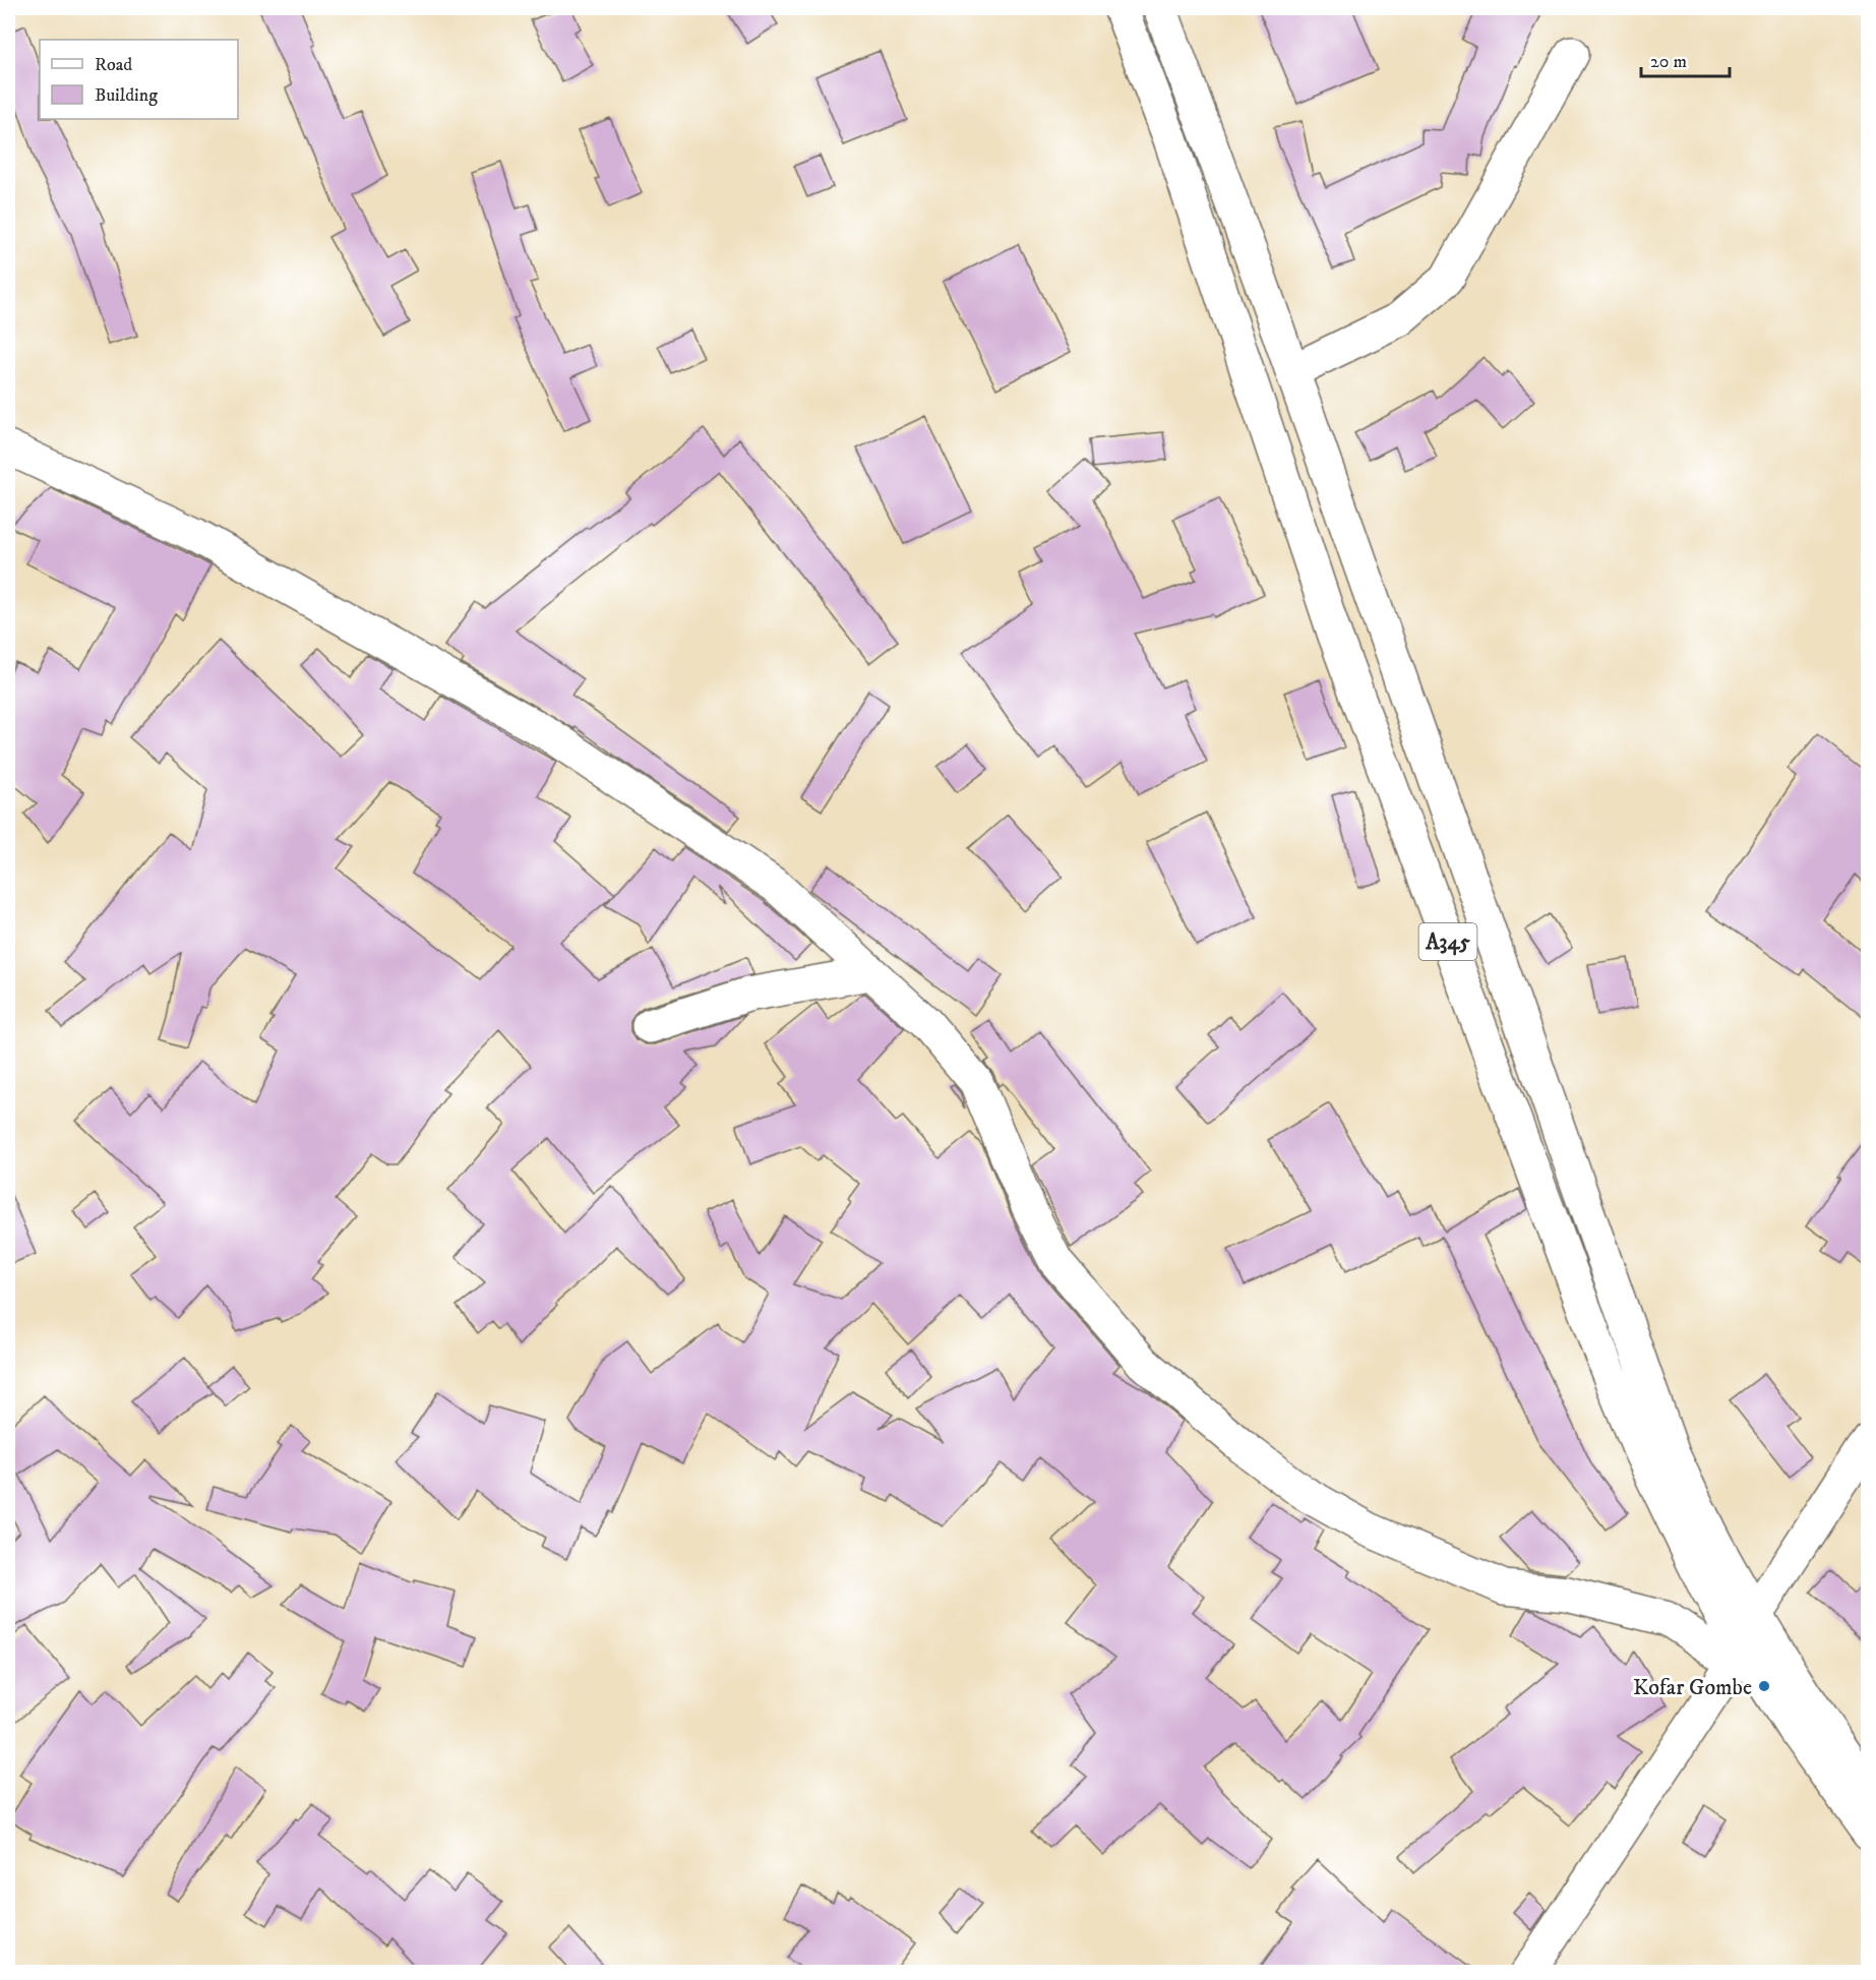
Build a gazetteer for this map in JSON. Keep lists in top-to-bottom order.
{
  "streets": {
    "main road": ["A345"]
  },
  "places": ["Kofar Gombe"],
  "legend": ["Road", "Building"],
  "scale_bar": "20 m"
}
